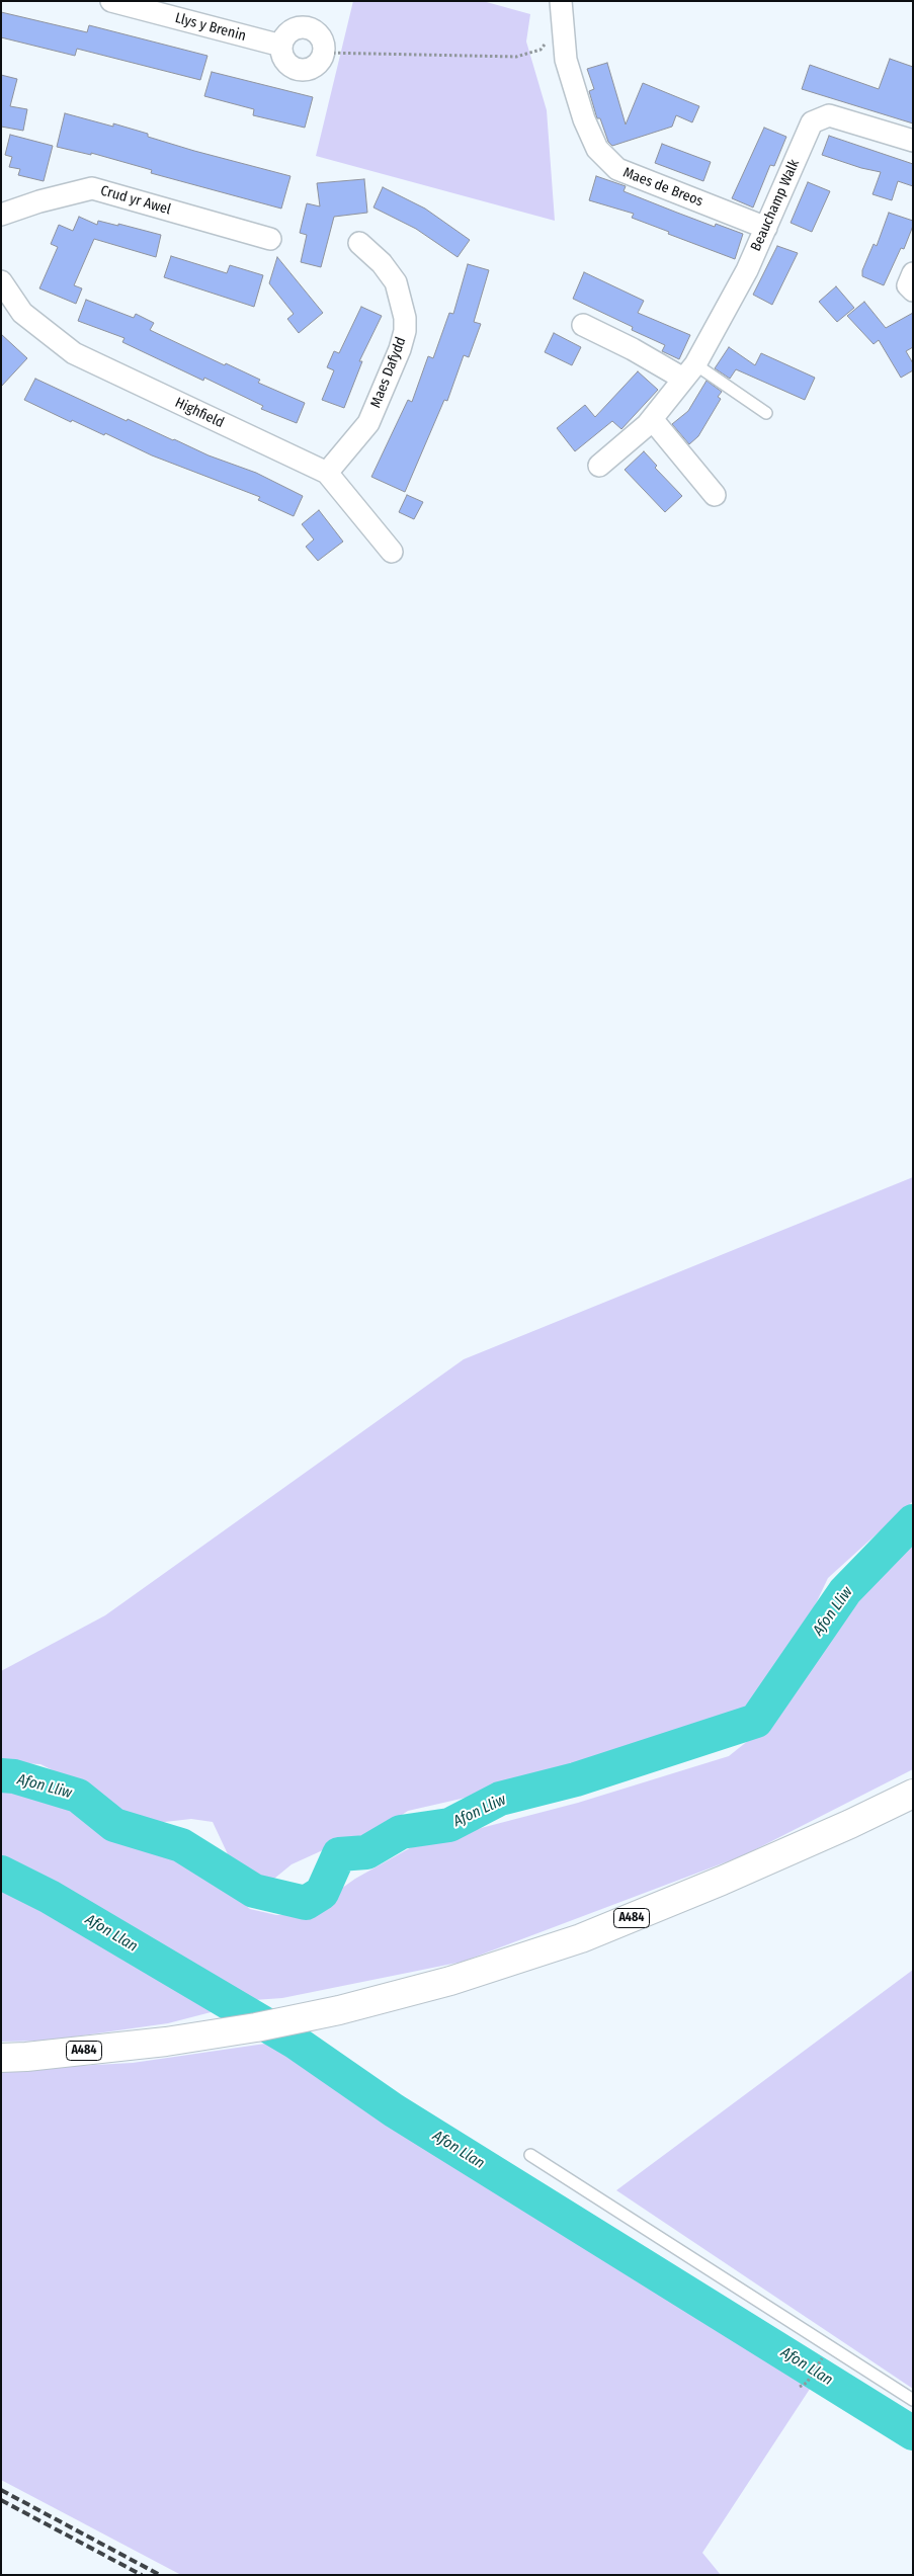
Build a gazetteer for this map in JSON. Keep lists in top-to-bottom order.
{
  "streets": {
    "main road": ["A484"],
    "street": [
      "Llys y Brenin",
      "Maes de Breos",
      "Crud yr Awel",
      "Beauchamp Walk",
      "Maes Dafydd",
      "Highfield"
    ]
  },
  "crossings": [
    ["Maes de Breos", "Beauchamp Walk"],
    ["Maes Dafydd", "Highfield"]
  ],
  "water": ["Afon Lliw", "Afon Llan"]
}
